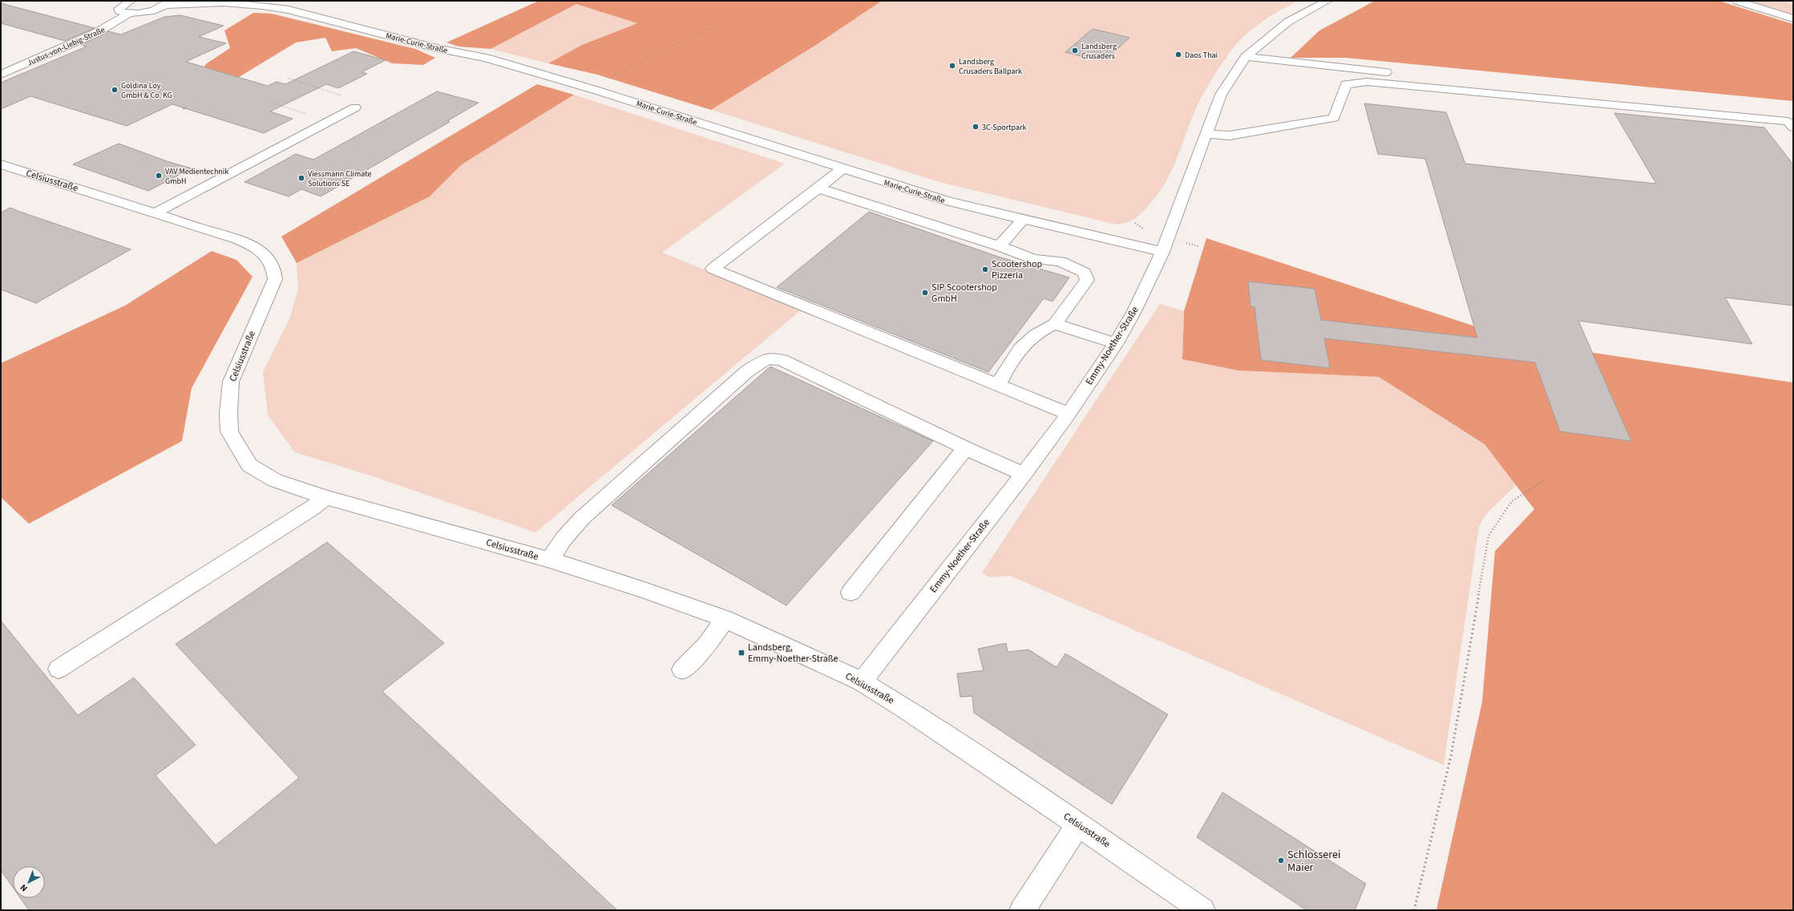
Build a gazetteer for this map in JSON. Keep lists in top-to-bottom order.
{
  "streets": {
    "street": [
      "Marie-Curie-Straße",
      "Justus-von-Liebig-Straße",
      "Celsiusstraße",
      "Emmy-Noether-Straße"
    ]
  },
  "crossings": [
    ["Marie-Curie-Straße", "Justus-von-Liebig-Straße"],
    ["Marie-Curie-Straße", "Emmy-Noether-Straße"],
    ["Celsiusstraße", "Emmy-Noether-Straße"]
  ],
  "places": {
    "other": [
      "Landsberg Crusaders",
      "Daos Thai",
      "Landsberg Crusaders Ballpark",
      "Goldina Loy GmbH & Co. KG",
      "3C-Sportpark",
      "VAV Medientechnik GmbH",
      "Viessmann Climate Solutions SE",
      "Scootershop Pizzeria",
      "SIP Scootershop GmbH",
      "Schlosserei Maier"
    ],
    "transit": ["Landsberg, Emmy-Noether-Straße"]
  },
  "north": "bottom left"
}
